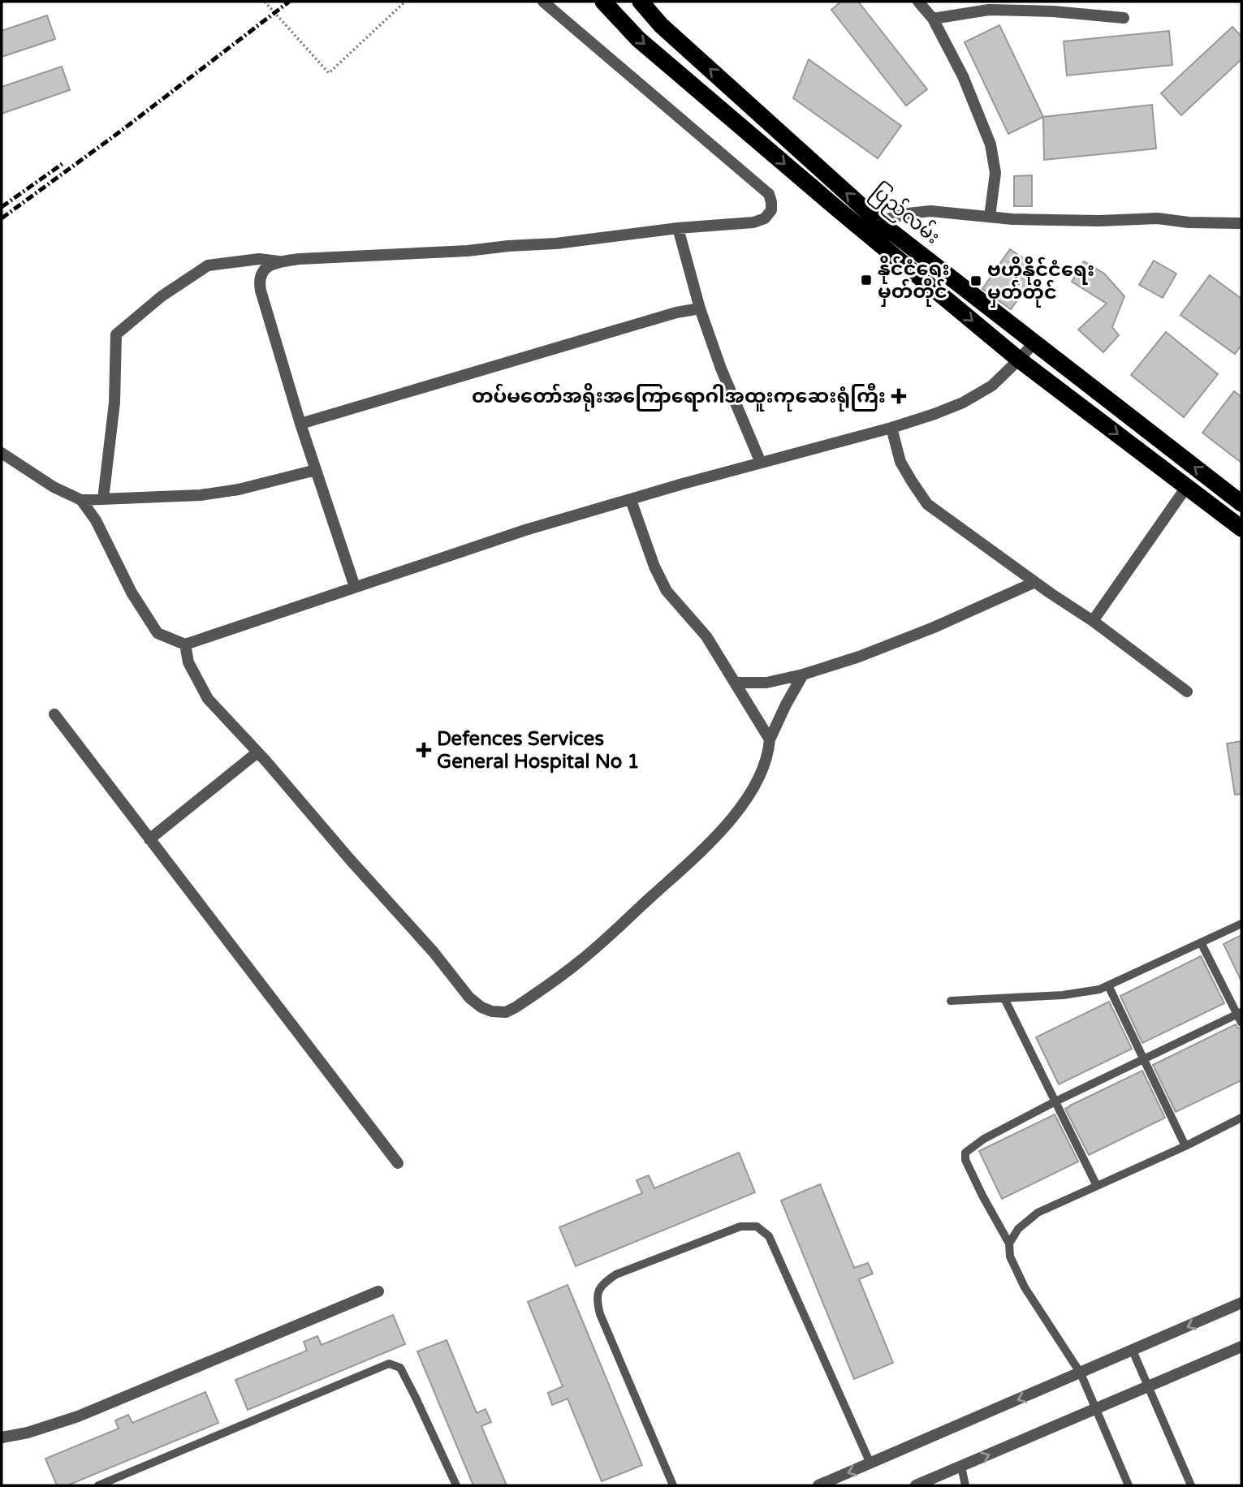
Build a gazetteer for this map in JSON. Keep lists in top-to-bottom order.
{
  "streets": {
    "highway": ["ပြည်လမ်း"]
  },
  "places": {
    "transit": ["နိုင်ငံရေး မှတ်တိုင်", "ဗဟိုနိုင်ငံရေး မှတ်တိုင်"],
    "health": ["တပ်မတော်အရိုးအကြောရောဂါအထူးကုဆေးရုံကြီး", "Defences Services General Hospital No 1"]
  }
}
